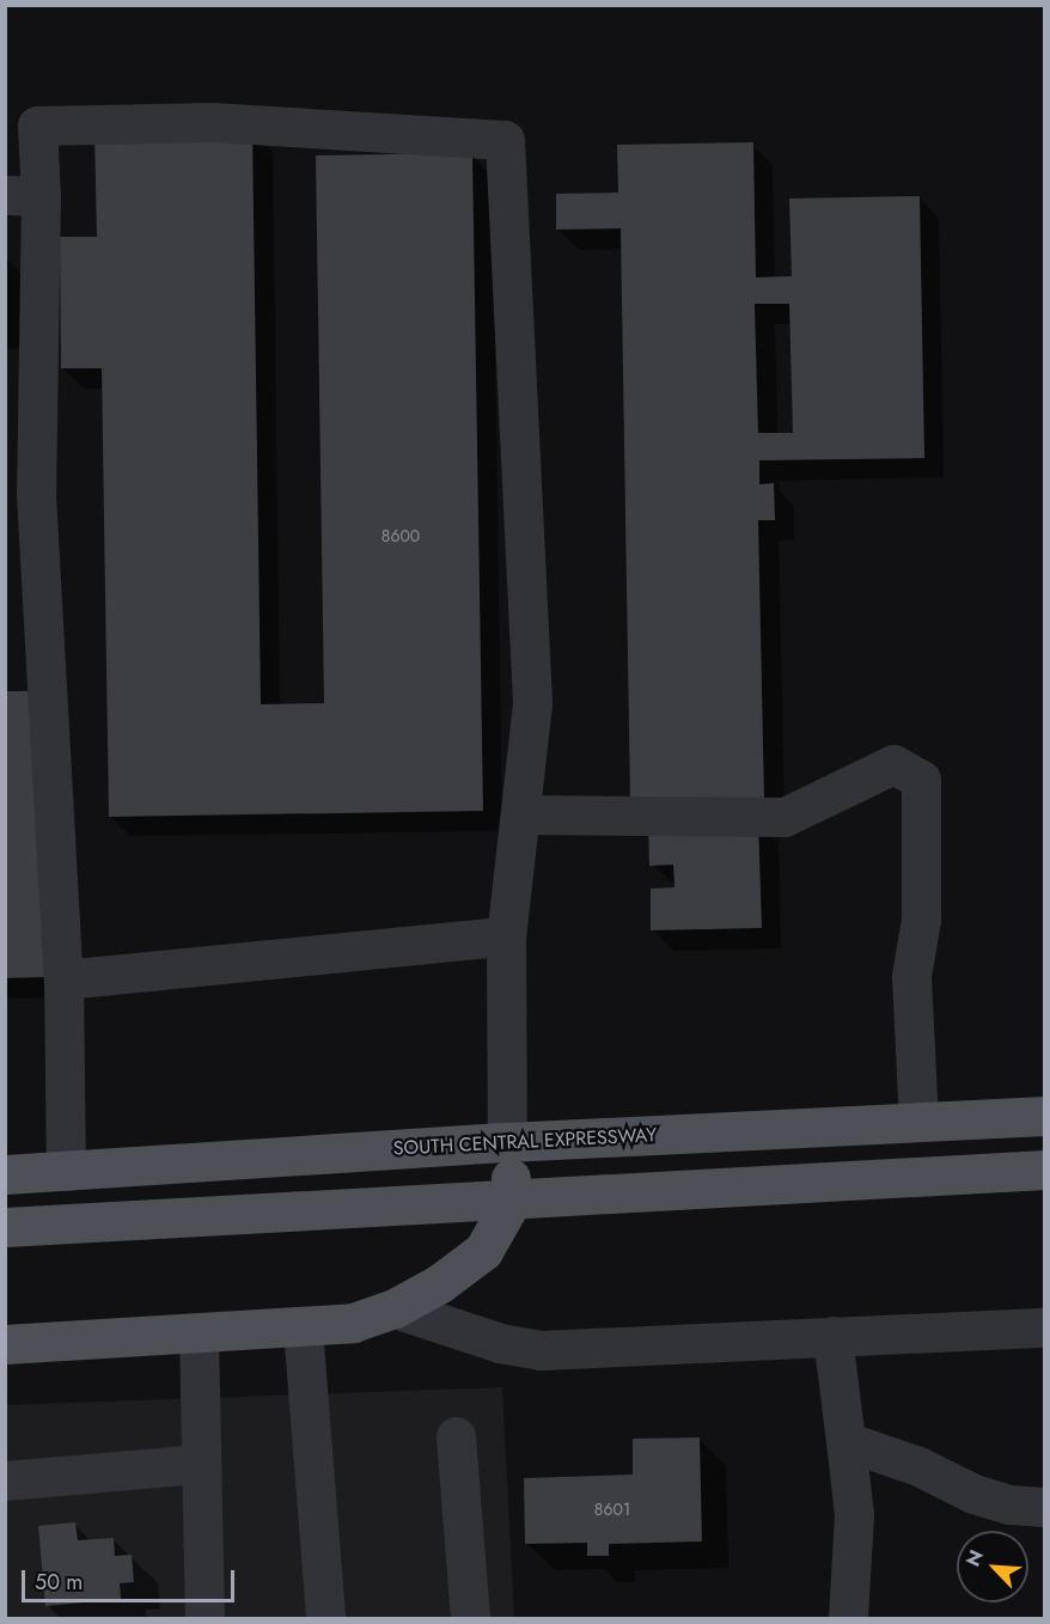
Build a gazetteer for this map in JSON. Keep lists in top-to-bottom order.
{
  "streets": {
    "main road": ["SOUTH CENTRAL EXPRESSWAY"]
  },
  "house_numbers": ["8600", "8601"],
  "scale_bar": "50 m",
  "north": "top left"
}
